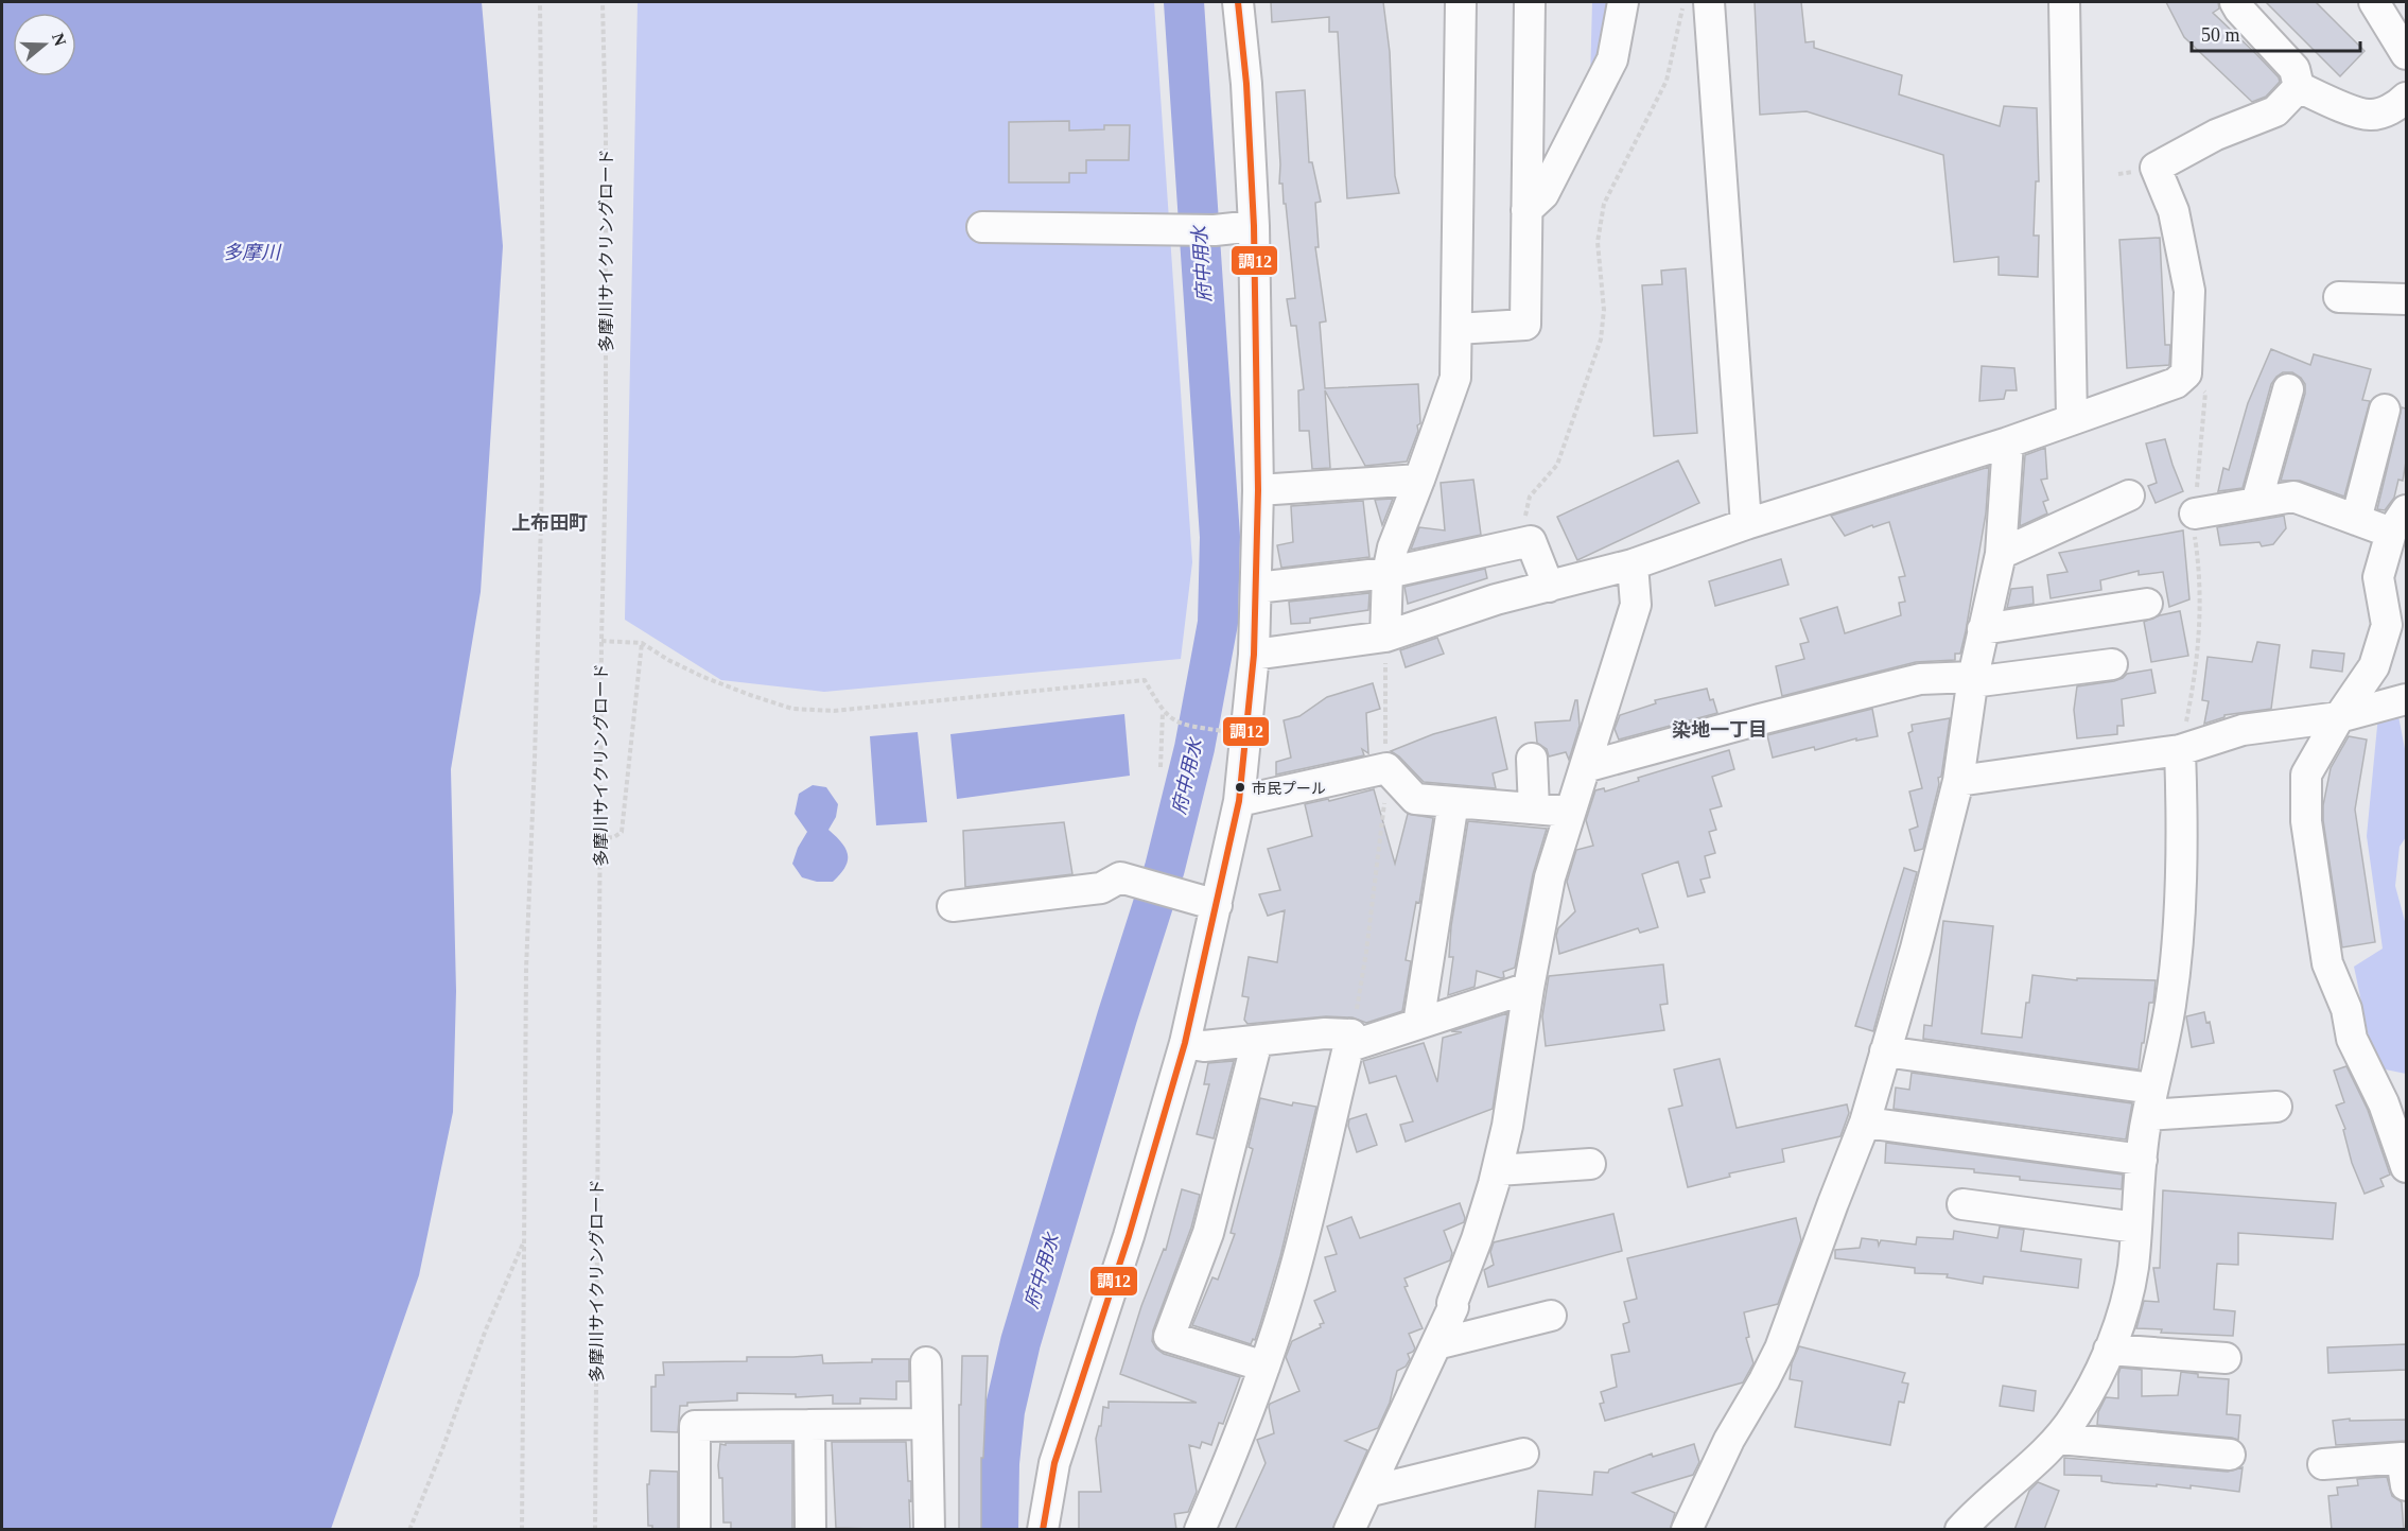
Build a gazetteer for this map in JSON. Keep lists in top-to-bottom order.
{
  "streets": {
    "path": ["多摩川サイクリングロード"]
  },
  "districts": ["上布田町", "染地一丁目"],
  "water": ["多摩川", "府中用水"],
  "places": ["市民プール"],
  "lines": ["transit line 調12"],
  "scale_bar": "50 m",
  "north": "right"
}
